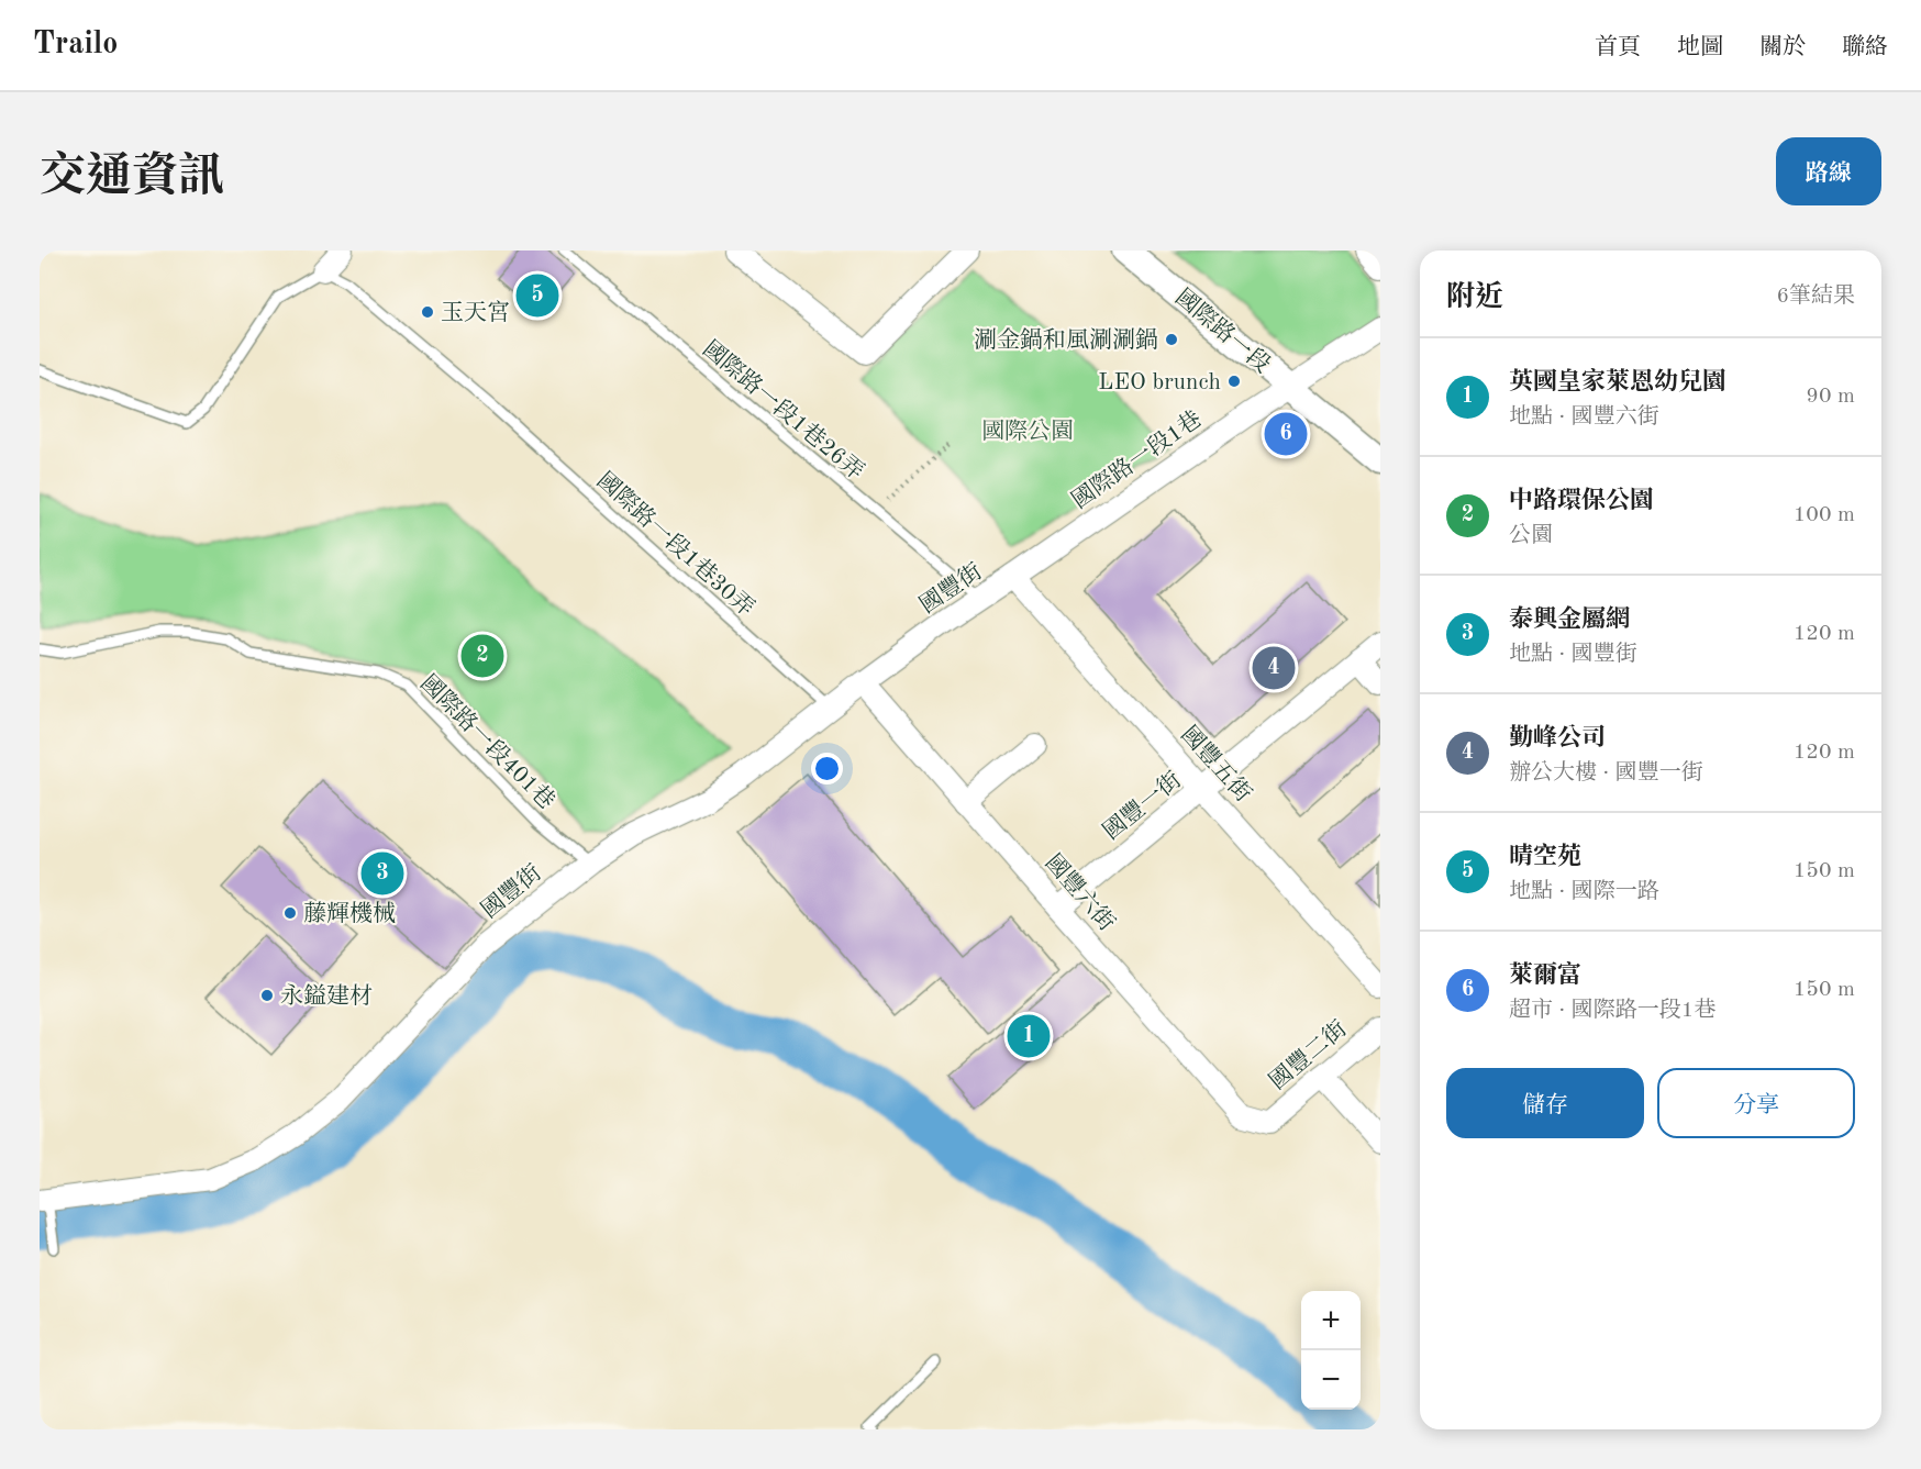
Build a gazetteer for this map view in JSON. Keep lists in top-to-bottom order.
{
  "streets": {
    "street": [
      "國際路一段",
      "國際路一段1巷",
      "國豐街",
      "國豐五街",
      "國豐一街",
      "國豐六街",
      "國豐二街"
    ],
    "lane": ["國際路一段1巷26弄", "國際路一段1巷30弄", "國際路一段401巷"]
  },
  "crossings": [
    ["國際路一段", "國際路一段1巷"],
    ["國際路一段1巷26弄", "國豐街"],
    ["國際路一段1巷", "國豐街"],
    ["國際路一段1巷", "國豐五街"],
    ["國際路一段1巷30弄", "國豐街"],
    ["國豐街", "國際路一段401巷"],
    ["國豐街", "國豐五街"],
    ["國豐街", "國豐六街"],
    ["國豐五街", "國豐一街"],
    ["國豐一街", "國豐六街"],
    ["國豐六街", "國豐二街"]
  ],
  "parks": ["國際公園"],
  "places": [
    "玉天宮",
    "涮金鍋和風涮涮鍋",
    "LEO brunch",
    "藤輝機械",
    "永鎰建材"
  ],
  "page": {
    "header": "Trailo",
    "nav": [
      "首頁",
      "地圖",
      "關於",
      "聯絡"
    ],
    "title": "交通資訊",
    "buttons": [
      "路線",
      ["儲存", "分享"]
    ],
    "heading": ["附近", "6筆結果"],
    "pins": [
      "5",
      "6",
      "2",
      "4",
      "3",
      "1"
    ],
    "list": [
      {
        "mark": "1",
        "name": "英國皇家萊恩幼兒園",
        "note": "地點 · 國豐六街",
        "value": "90 m"
      },
      {
        "mark": "2",
        "name": "中路環保公園",
        "note": "公園",
        "value": "100 m"
      },
      {
        "mark": "3",
        "name": "泰興金屬網",
        "note": "地點 · 國豐街",
        "value": "120 m"
      },
      {
        "mark": "4",
        "name": "勤峰公司",
        "note": "辦公大樓 · 國豐一街",
        "value": "120 m"
      },
      {
        "mark": "5",
        "name": "晴空苑",
        "note": "地點 · 國際一路",
        "value": "150 m"
      },
      {
        "mark": "6",
        "name": "萊爾富",
        "note": "超市 · 國際路一段1巷",
        "value": "150 m"
      }
    ],
    "map_buttons": ["+", "−"]
  }
}
